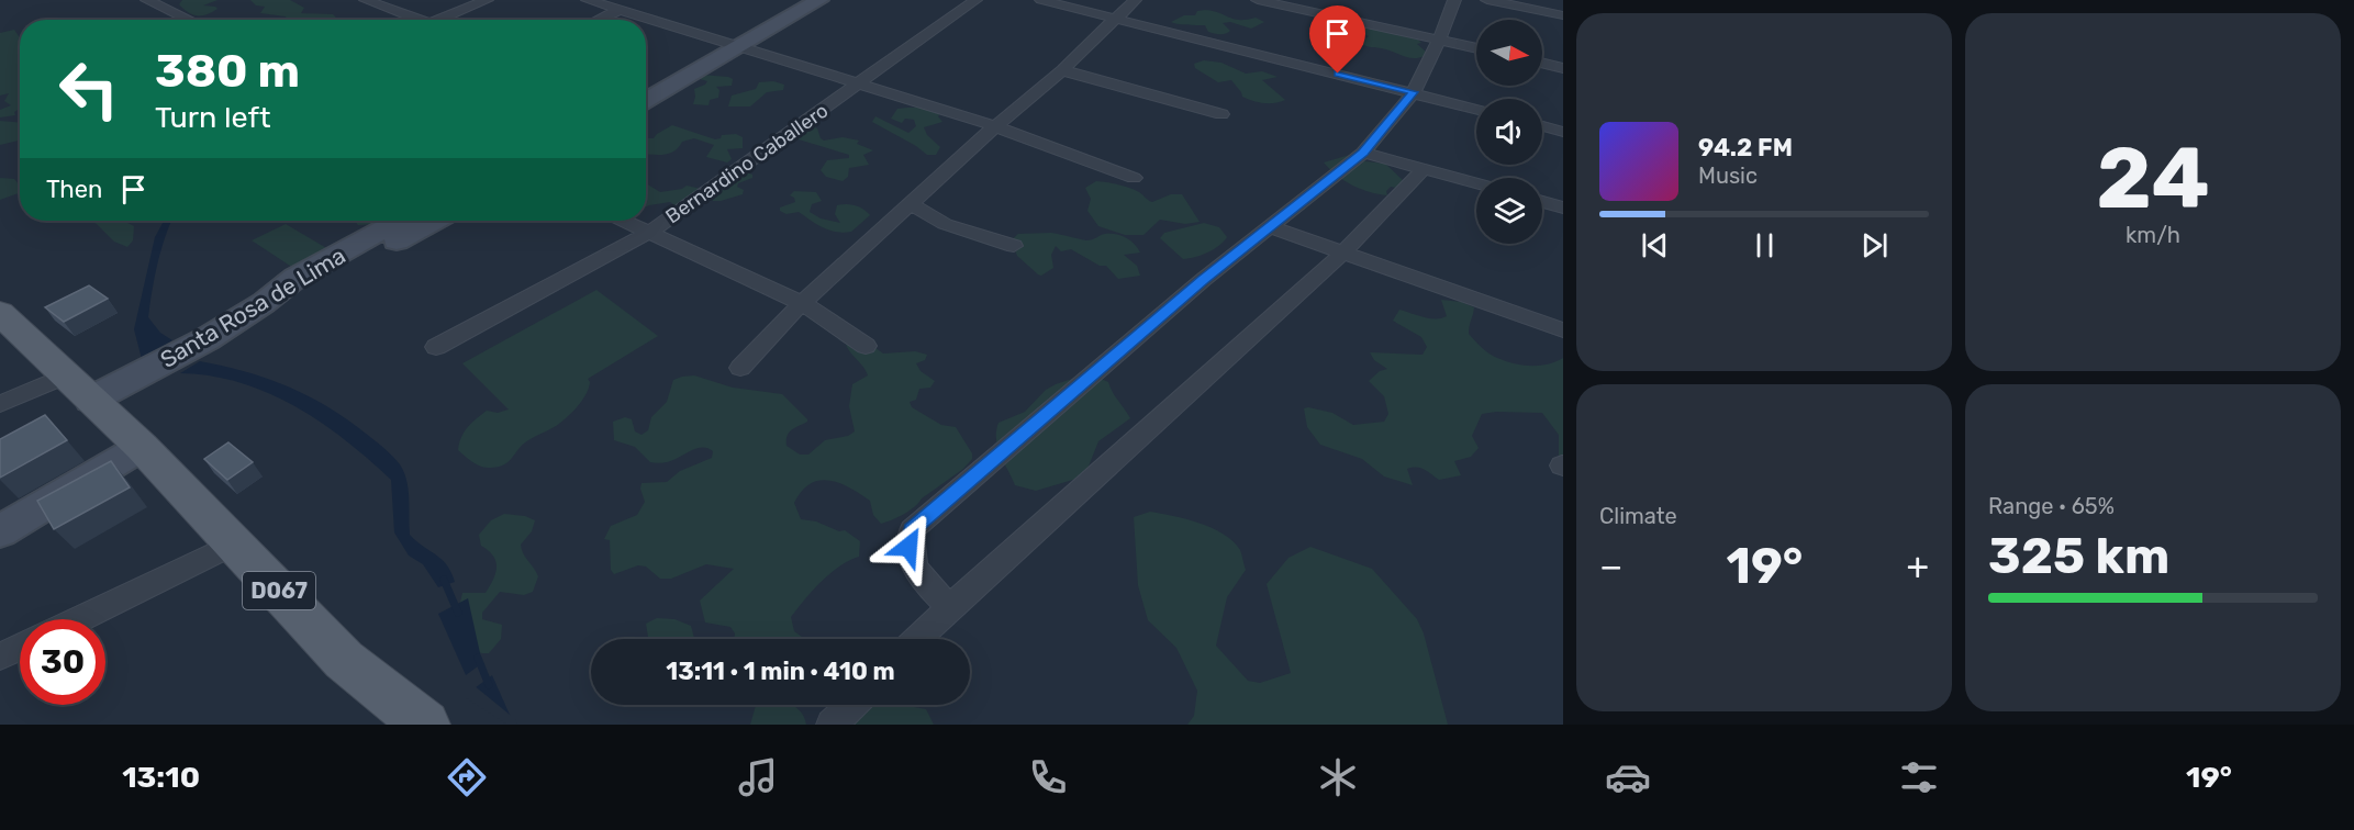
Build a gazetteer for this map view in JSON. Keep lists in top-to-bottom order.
{
  "streets": {
    "main road": ["D067"],
    "street": ["Bernardino Caballero", "Santa Rosa de Lima"]
  },
  "crossings": [
    ["Santa Rosa de Lima", "D067"]
  ],
  "north": "right",
  "page": {
    "tile": [
      ["24", "km/h"],
      "Climate",
      ["Range · 65%", "325 km"]
    ],
    "turn": ["380 m", "Turn left"],
    "song": ["94.2 FM", "Music"],
    "then": "Then",
    "heat": ["−", "19°", "+"],
    "limit": "30",
    "trip": "13:11 · 1 min · 410 m",
    "tabs": ["13:10", "19°"]
  }
}
